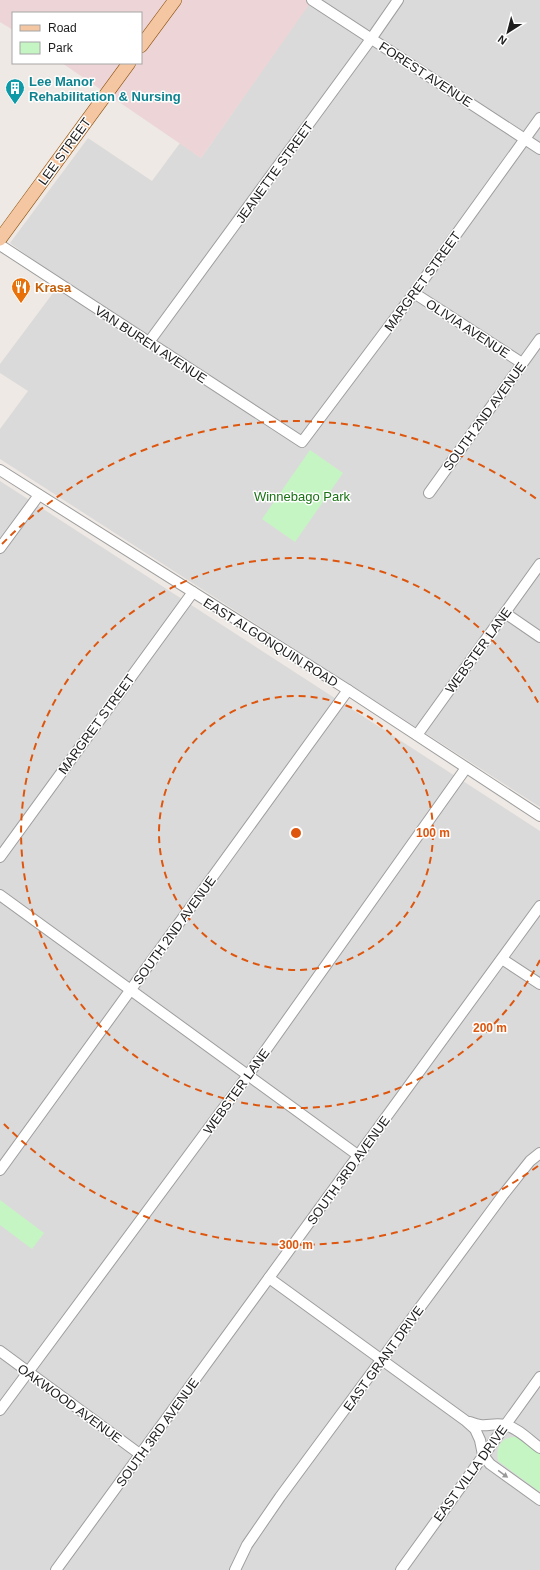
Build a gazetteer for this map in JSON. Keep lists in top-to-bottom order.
{
  "streets": {
    "main road": ["LEE STREET"],
    "street": [
      "FOREST AVENUE",
      "JEANETTE STREET",
      "MARGRET STREET",
      "OLIVIA AVENUE",
      "VAN BUREN AVENUE",
      "SOUTH 2ND AVENUE",
      "EAST ALGONQUIN ROAD",
      "WEBSTER LANE",
      "SOUTH 3RD AVENUE",
      "EAST GRANT DRIVE",
      "OAKWOOD AVENUE",
      "EAST VILLA DRIVE"
    ]
  },
  "crossings": [
    ["FOREST AVENUE", "JEANETTE STREET"],
    ["FOREST AVENUE", "MARGRET STREET"],
    ["JEANETTE STREET", "VAN BUREN AVENUE"],
    ["MARGRET STREET", "OLIVIA AVENUE"],
    ["MARGRET STREET", "VAN BUREN AVENUE"],
    ["MARGRET STREET", "EAST ALGONQUIN ROAD"],
    ["OLIVIA AVENUE", "SOUTH 2ND AVENUE"],
    ["SOUTH 2ND AVENUE", "EAST ALGONQUIN ROAD"],
    ["EAST ALGONQUIN ROAD", "WEBSTER LANE"],
    ["WEBSTER LANE", "OAKWOOD AVENUE"],
    ["SOUTH 3RD AVENUE", "OAKWOOD AVENUE"]
  ],
  "parks": ["Winnebago Park"],
  "places": {
    "building": ["Lee Manor Rehabilitation & Nursing"],
    "restaurant": ["Krasa"]
  },
  "legend": ["Road", "Park"],
  "north": "bottom left",
  "rings": ["100 m", "200 m", "300 m"]
}
